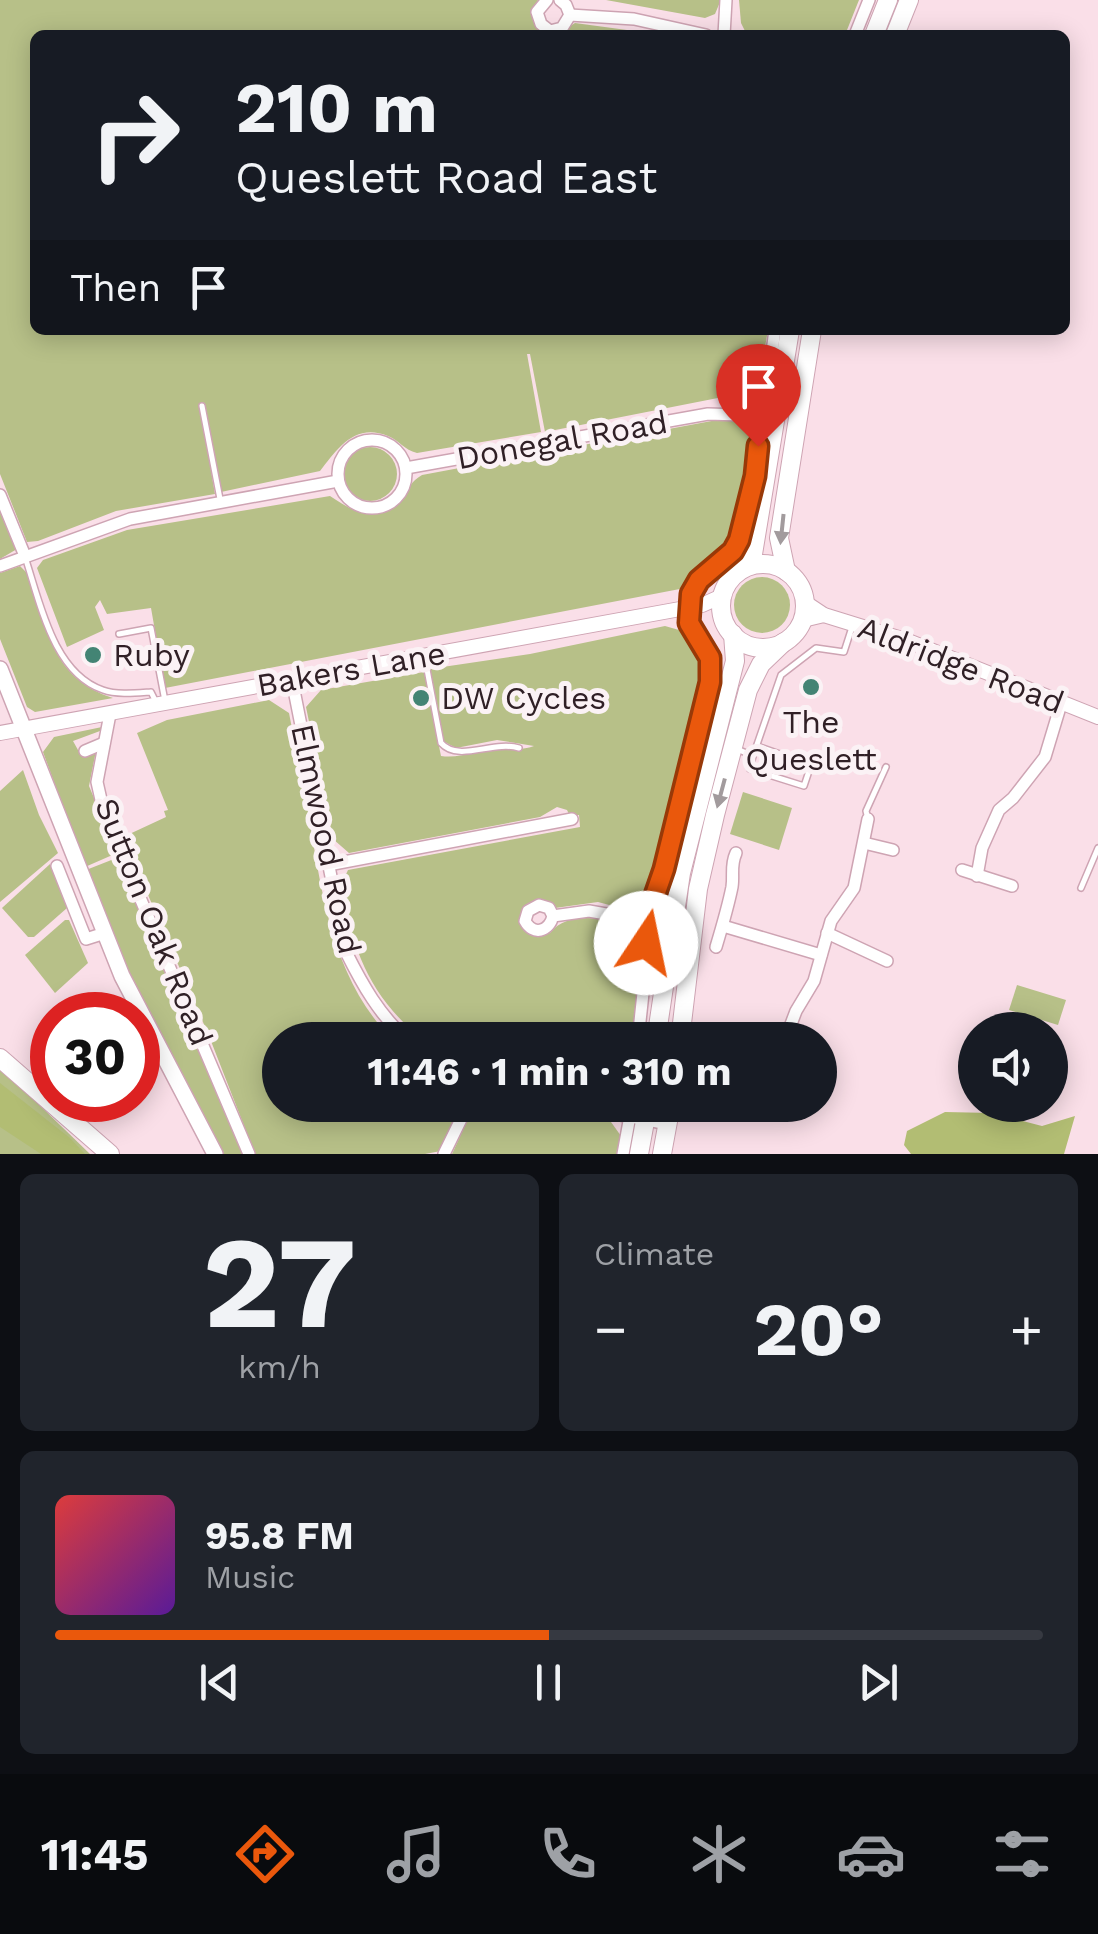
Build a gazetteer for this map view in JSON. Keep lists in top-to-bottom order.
{
  "streets": {
    "main road": ["Sutton Oak Road"],
    "street": [
      "Donegal Road",
      "Aldridge Road",
      "Bakers Lane",
      "Elmwood Road"
    ]
  },
  "crossings": [
    ["Bakers Lane", "Elmwood Road"],
    ["Bakers Lane", "Sutton Oak Road"]
  ],
  "places": ["Ruby", "The Queslett", "DW Cycles"],
  "page": {
    "turn": ["210 m", "Queslett Road East"],
    "then": "Then",
    "limit": "30",
    "trip": "11:46 · 1 min · 310 m",
    "tile": [
      ["27", "km/h"],
      "Climate"
    ],
    "heat": ["−", "20°", "+"],
    "song": ["95.8 FM", "Music"],
    "tabs": "11:45"
  }
}
